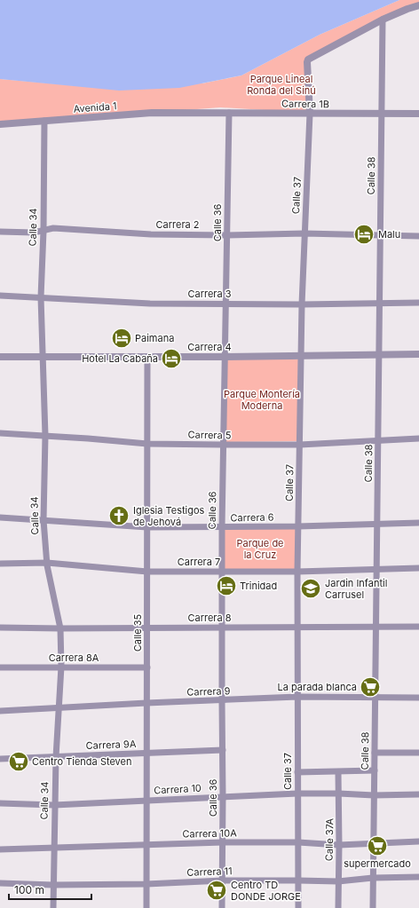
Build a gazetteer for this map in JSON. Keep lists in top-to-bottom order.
{
  "streets": {
    "street": [
      "Carrera 1B",
      "Avenida 1",
      "Calle 38",
      "Calle 37",
      "Calle 36",
      "Carrera 2",
      "Calle 34",
      "Carrera 3",
      "Carrera 4",
      "Carrera 5",
      "Carrera 6",
      "Carrera 7",
      "Carrera 8",
      "Calle 35",
      "Carrera 8A",
      "Carrera 9",
      "Carrera 9A",
      "Carrera 10",
      "Carrera 10A",
      "Calle 37A",
      "Carrera 11"
    ]
  },
  "crossings": [
    ["Carrera 1B", "Avenida 1"],
    ["Carrera 1B", "Calle 38"],
    ["Carrera 1B", "Calle 37"],
    ["Carrera 1B", "Calle 36"],
    ["Avenida 1", "Calle 34"],
    ["Calle 38", "Calle 37"],
    ["Calle 38", "Carrera 2"],
    ["Calle 38", "Carrera 3"],
    ["Calle 38", "Carrera 4"],
    ["Calle 38", "Carrera 5"],
    ["Calle 38", "Carrera 6"],
    ["Calle 38", "Carrera 7"],
    ["Calle 38", "Carrera 8"],
    ["Calle 38", "Carrera 9"],
    ["Calle 38", "Carrera 10"],
    ["Calle 38", "Carrera 10A"],
    ["Calle 38", "Carrera 11"],
    ["Calle 37", "Carrera 2"],
    ["Calle 37", "Carrera 3"],
    ["Calle 37", "Carrera 4"],
    ["Calle 37", "Carrera 5"],
    ["Calle 37", "Carrera 6"],
    ["Calle 37", "Carrera 7"],
    ["Calle 37", "Carrera 8"],
    ["Calle 37", "Carrera 9"],
    ["Calle 37", "Carrera 10"],
    ["Calle 37", "Carrera 10A"],
    ["Calle 37", "Carrera 11"],
    ["Calle 36", "Carrera 2"],
    ["Calle 36", "Carrera 3"],
    ["Calle 36", "Carrera 4"],
    ["Calle 36", "Carrera 5"],
    ["Calle 36", "Carrera 6"],
    ["Calle 36", "Carrera 7"],
    ["Calle 36", "Carrera 8"],
    ["Calle 36", "Carrera 9"],
    ["Calle 36", "Carrera 9A"],
    ["Calle 36", "Carrera 10"],
    ["Calle 36", "Carrera 10A"],
    ["Calle 36", "Carrera 11"],
    ["Carrera 2", "Calle 34"],
    ["Calle 34", "Carrera 3"],
    ["Calle 34", "Carrera 4"],
    ["Calle 34", "Carrera 5"],
    ["Calle 34", "Carrera 6"],
    ["Calle 34", "Carrera 7"],
    ["Calle 34", "Carrera 8"],
    ["Calle 34", "Carrera 8A"],
    ["Calle 34", "Carrera 9"],
    ["Calle 34", "Carrera 9A"],
    ["Calle 34", "Carrera 10"],
    ["Calle 34", "Carrera 10A"],
    ["Calle 34", "Carrera 11"],
    ["Carrera 4", "Calle 35"],
    ["Carrera 5", "Calle 35"],
    ["Carrera 6", "Calle 35"],
    ["Carrera 7", "Calle 35"],
    ["Carrera 8", "Calle 35"],
    ["Calle 35", "Carrera 8A"],
    ["Calle 35", "Carrera 9"],
    ["Calle 35", "Carrera 9A"],
    ["Calle 35", "Carrera 10"],
    ["Calle 35", "Carrera 10A"],
    ["Calle 35", "Carrera 11"],
    ["Carrera 10", "Calle 37A"],
    ["Carrera 10A", "Calle 37A"],
    ["Calle 37A", "Carrera 11"]
  ],
  "parks": ["Parque Lineal Ronda del Sinú", "Parque Montería Moderna", "Parque de la Cruz"],
  "places": {
    "hotel": [
      "Malu",
      "Paimana",
      "Hotel La Cabaña",
      "Trinidad"
    ],
    "church": ["Iglesia Testigos de Jehová"],
    "school or university": ["Jardin Infantil Carrusel"],
    "supermarket": [
      "La parada blanca",
      "Centro Tienda Steven",
      "supermercado",
      "Centro TD DONDE JORGE"
    ]
  },
  "scale_bar": "100 m"
}
